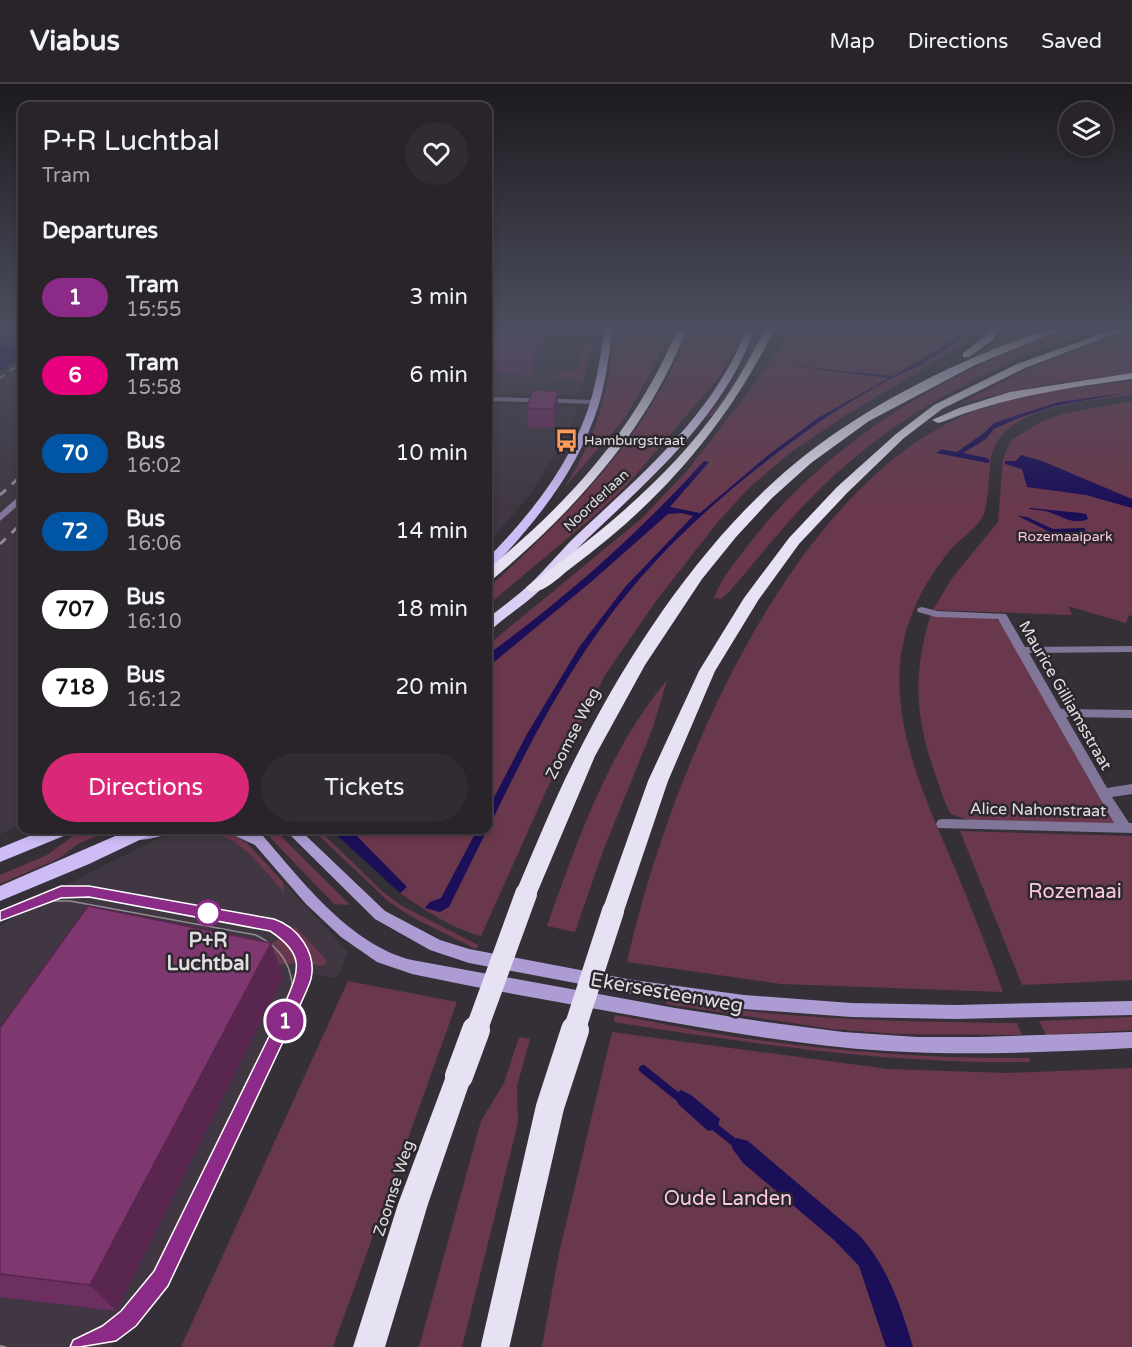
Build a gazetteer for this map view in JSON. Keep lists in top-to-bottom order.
{
  "streets": {
    "highway": ["Noorderlaan", "Zoomse Weg"],
    "main road": ["Ekersesteenweg"],
    "street": ["Maurice Gilliamsstraat", "Alice Nahonstraat"]
  },
  "crossings": [
    ["Maurice Gilliamsstraat", "Alice Nahonstraat"]
  ],
  "parks": ["Rozemaaipark", "Rozemaai", "Oude Landen"],
  "places": {
    "bus stop": ["Hamburgstraat"],
    "other": ["P+R Luchtbal"]
  },
  "lines": ["tram line 1"],
  "page": {
    "header": "Viabus",
    "nav": ["Map", "Directions", "Saved"],
    "on_map": "1",
    "heading": [
      ["P+R Luchtbal", "Tram"],
      "Departures"
    ],
    "list": [
      {
        "mark": "1",
        "name": "Tram",
        "note": "15:55",
        "value": "3 min"
      },
      {
        "mark": "6",
        "name": "Tram",
        "note": "15:58",
        "value": "6 min"
      },
      {
        "mark": "70",
        "name": "Bus",
        "note": "16:02",
        "value": "10 min"
      },
      {
        "mark": "72",
        "name": "Bus",
        "note": "16:06",
        "value": "14 min"
      },
      {
        "mark": "707",
        "name": "Bus",
        "note": "16:10",
        "value": "18 min"
      },
      {
        "mark": "718",
        "name": "Bus",
        "note": "16:12",
        "value": "20 min"
      }
    ],
    "buttons": ["Directions", "Tickets"]
  }
}
